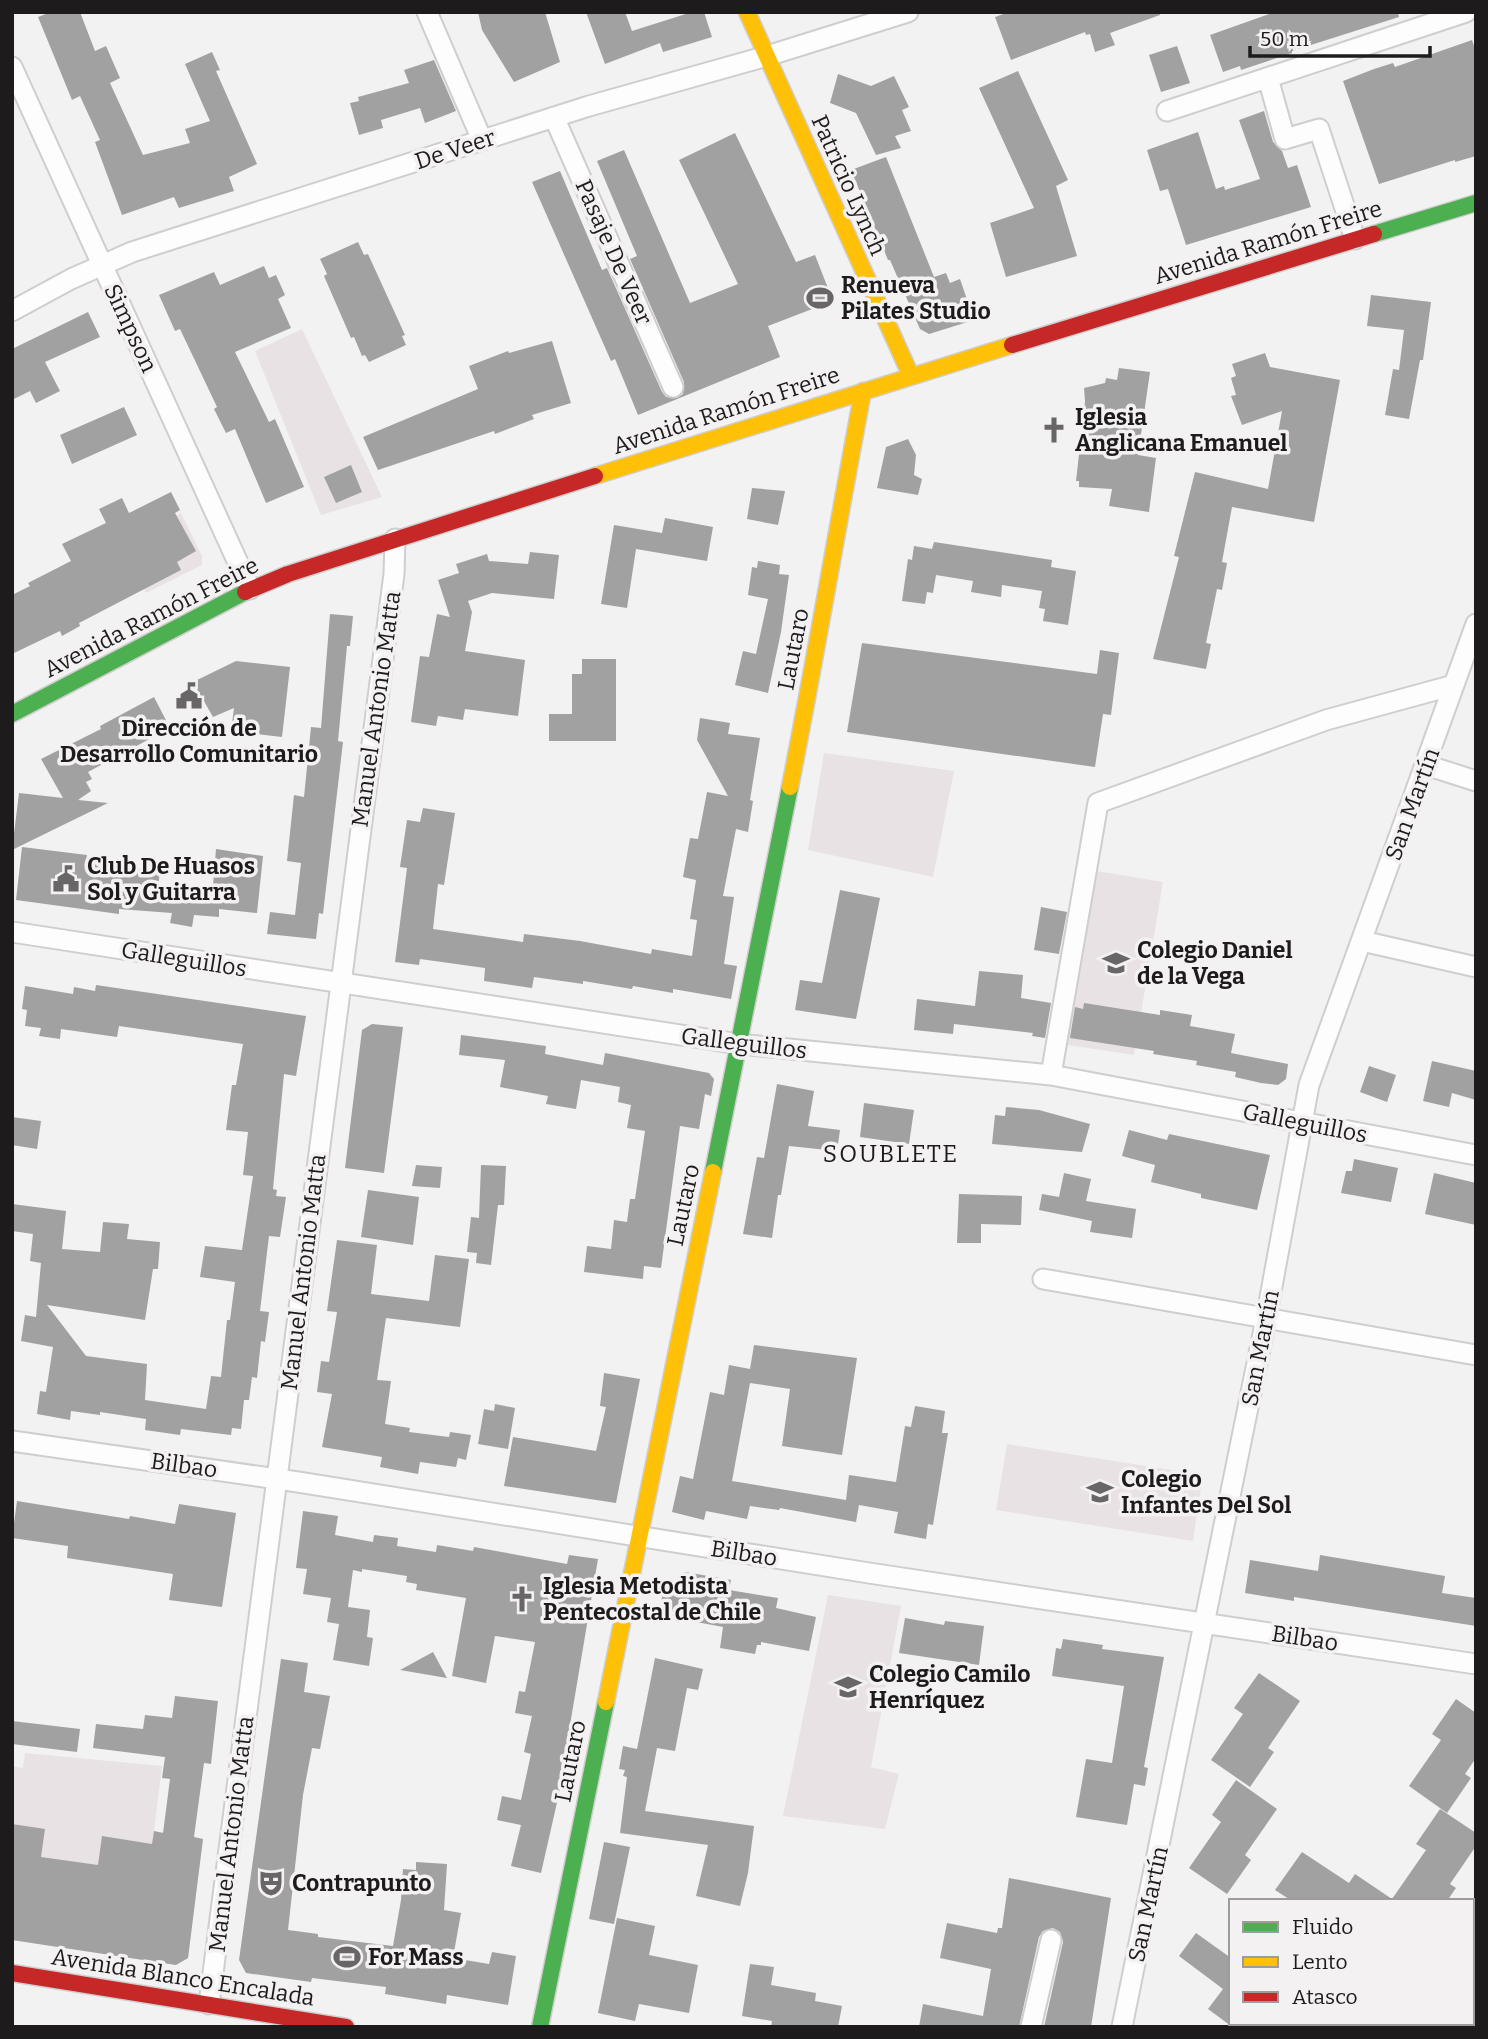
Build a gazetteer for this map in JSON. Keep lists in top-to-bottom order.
{
  "streets": {
    "main road": [
      "Patricio Lynch",
      "Avenida Ramón Freire",
      "Lautaro",
      "Avenida Blanco Encalada"
    ],
    "street": [
      "De Veer",
      "Pasaje De Veer",
      "Simpson",
      "Manuel Antonio Matta",
      "San Martín",
      "Galleguillos",
      "Bilbao"
    ]
  },
  "crossings": [
    ["De Veer", "Patricio Lynch"],
    ["De Veer", "Pasaje De Veer"],
    ["De Veer", "Simpson"],
    ["Patricio Lynch", "Avenida Ramón Freire"],
    ["Avenida Ramón Freire", "Simpson"],
    ["Avenida Ramón Freire", "Lautaro"],
    ["Avenida Ramón Freire", "Manuel Antonio Matta"],
    ["Lautaro", "Galleguillos"],
    ["Lautaro", "Bilbao"],
    ["Manuel Antonio Matta", "Galleguillos"],
    ["Manuel Antonio Matta", "Bilbao"],
    ["Manuel Antonio Matta", "Avenida Blanco Encalada"],
    ["San Martín", "Galleguillos"],
    ["San Martín", "Bilbao"]
  ],
  "districts": ["SOUBLETE"],
  "places": {
    "sports": ["Renueva Pilates Studio", "For Mass"],
    "church": ["Iglesia Anglicana Emanuel", "Iglesia Metodista Pentecostal de Chile"],
    "public building": ["Dirección de Desarrollo Comunitario", "Club De Huasos Sol y Guitarra"],
    "school or university": ["Colegio Daniel de la Vega", "Colegio Infantes Del Sol", "Colegio Camilo Henríquez"],
    "theatre": ["Contrapunto"]
  },
  "legend": ["Fluido", "Lento", "Atasco"],
  "scale_bar": "50 m"
}
